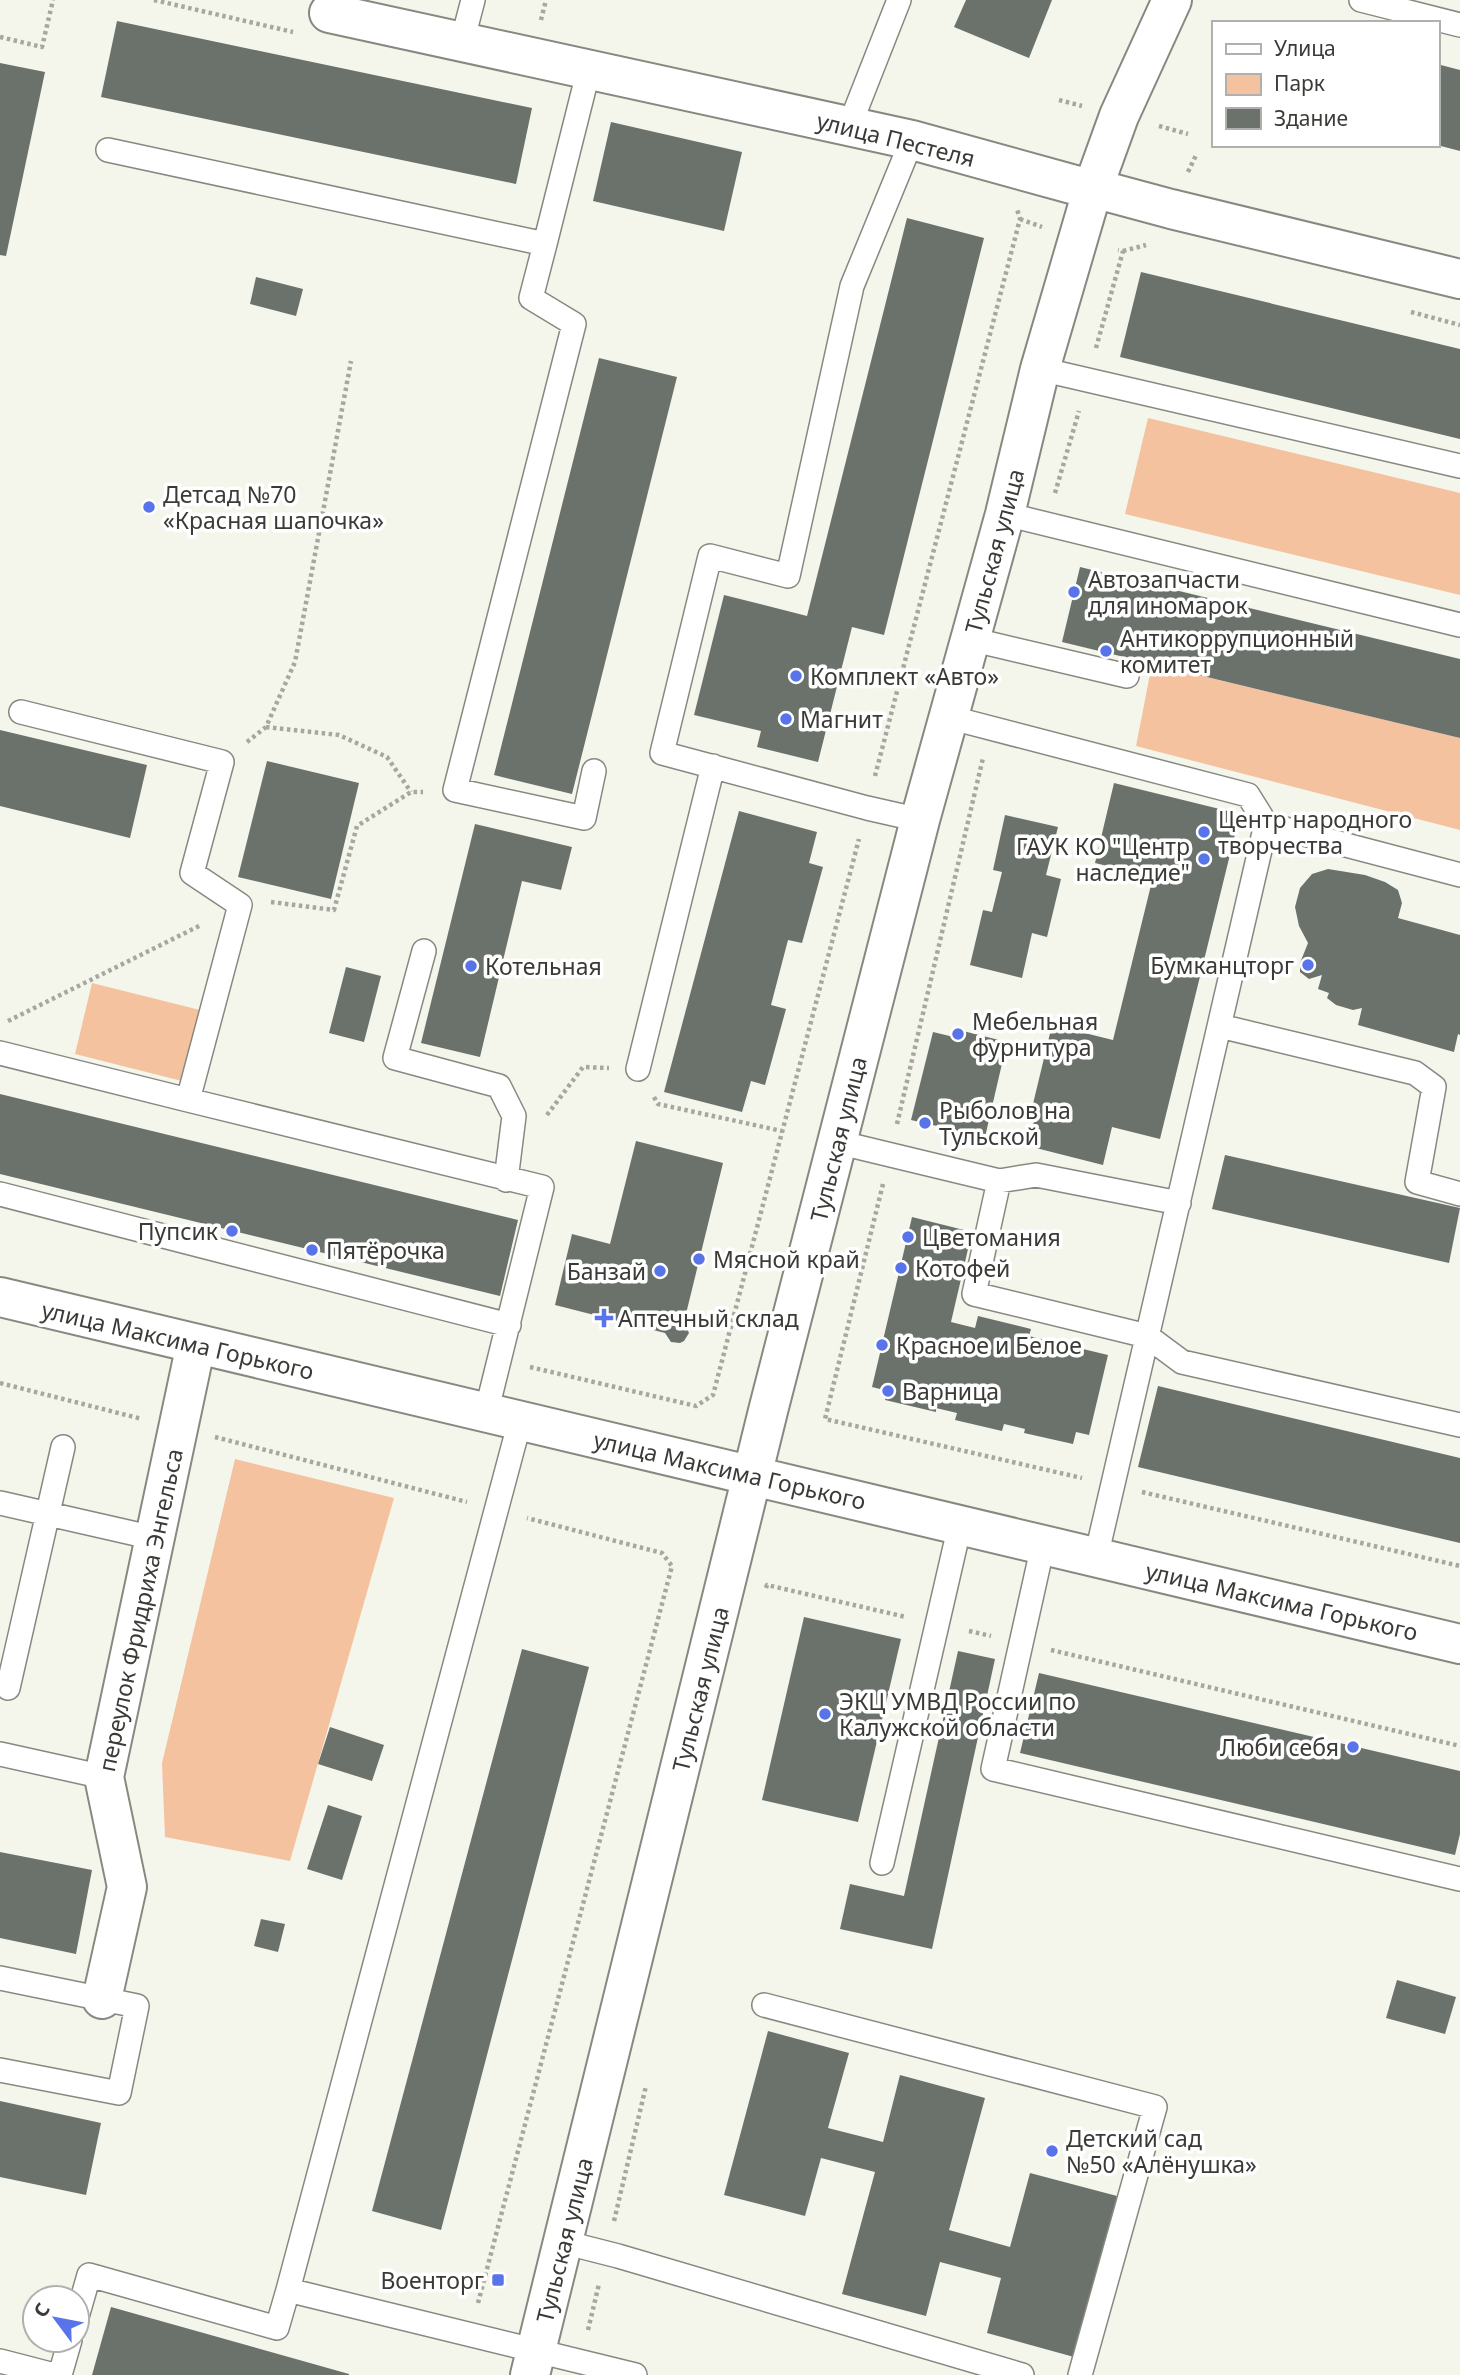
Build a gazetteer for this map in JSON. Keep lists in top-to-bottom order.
{
  "streets": {
    "street": [
      "улица Пестеля",
      "Тульская улица",
      "улица Максима Горького",
      "переулок Фридриха Энгельса"
    ]
  },
  "crossings": [
    ["улица Пестеля", "Тульская улица"],
    ["Тульская улица", "улица Максима Горького"],
    ["улица Максима Горького", "переулок Фридриха Энгельса"]
  ],
  "places": {
    "other": [
      "Детсад №70 «Красная шапочка»",
      "Автозапчасти для иномарок",
      "Антикоррупционный комитет",
      "Комплект «Авто»",
      "Магнит",
      "Центр народного творчества",
      "ГАУК КО \"Центр наследие\"",
      "Бумканцторг",
      "Котельная",
      "Мебельная фурнитура",
      "Рыболов на Тульской",
      "Пупсик",
      "Цветомания",
      "Пятёрочка",
      "Мясной край",
      "Котофей",
      "Банзай",
      "Красное и Белое",
      "Варница",
      "ЭКЦ УМВД России по Калужской области",
      "Люби себя",
      "Детский сад №50 «Алёнушка»"
    ],
    "health": ["Аптечный склад"],
    "transit": ["Военторг"]
  },
  "legend": ["Улица", "Парк", "Здание"],
  "north": "top left"
}
